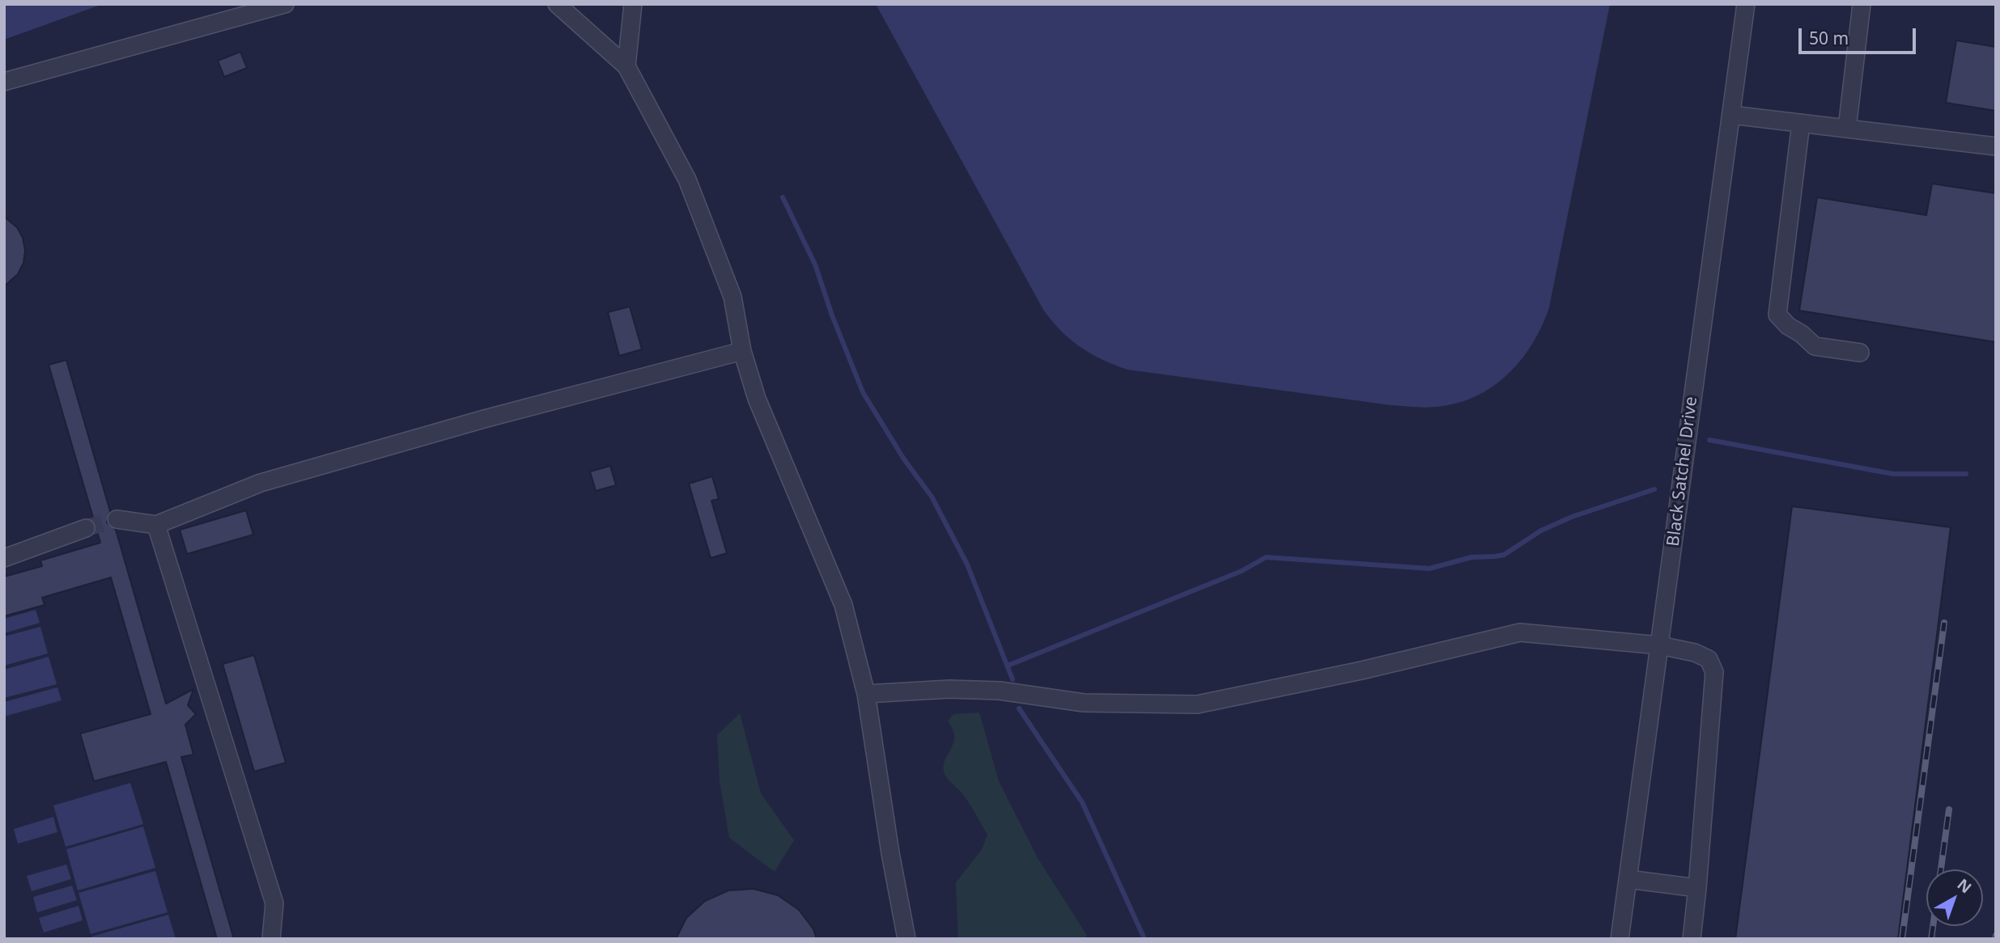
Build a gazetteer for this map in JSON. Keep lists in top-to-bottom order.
{
  "streets": {
    "street": ["Black Satchel Drive"]
  },
  "scale_bar": "50 m",
  "north": "top right"
}
